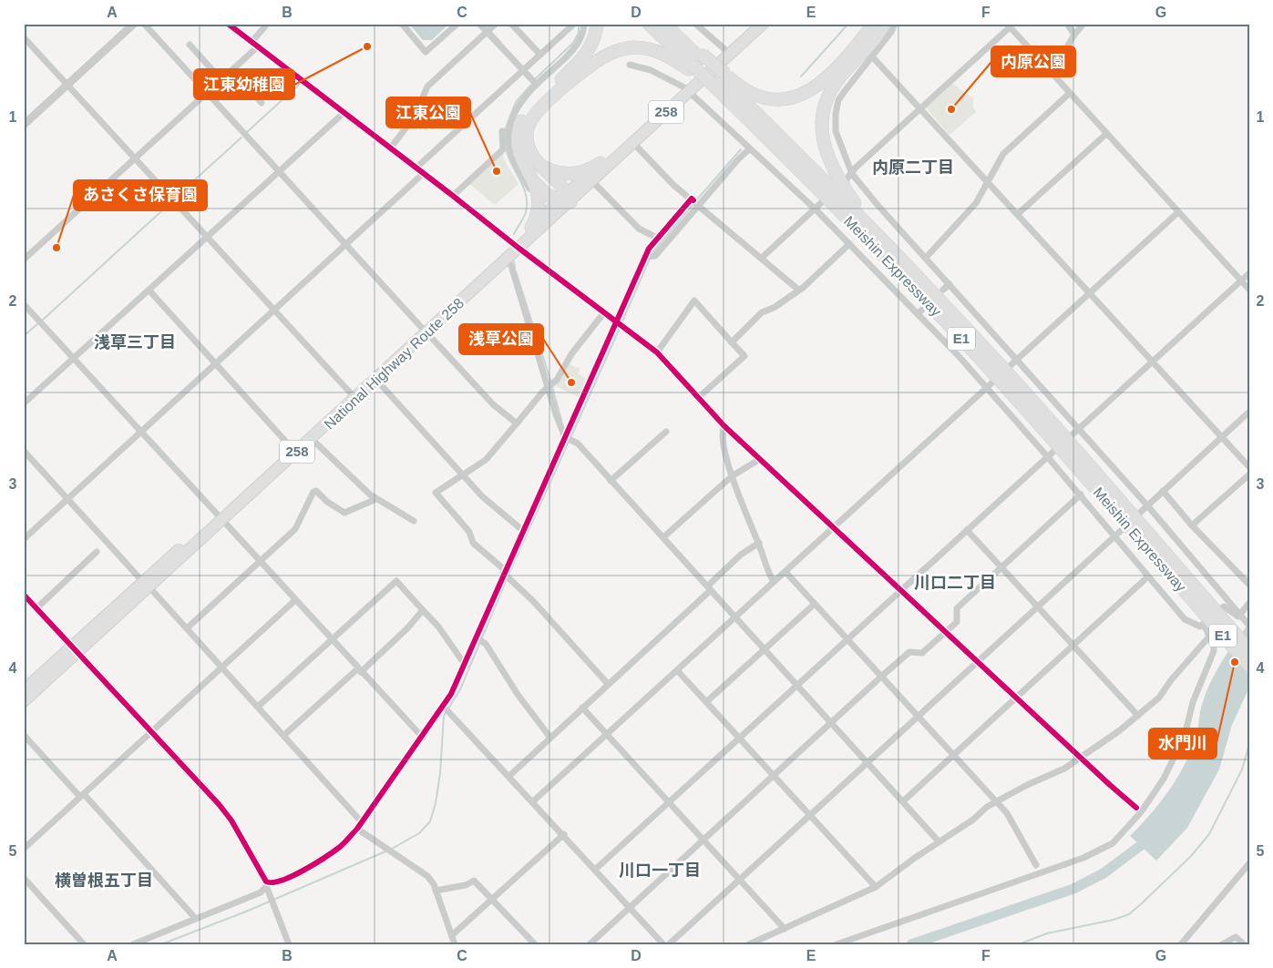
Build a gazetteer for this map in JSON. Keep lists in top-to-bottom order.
{
  "streets": {
    "highway": [
      "258",
      "Meishin Expressway",
      "E1",
      "National Highway Route 258"
    ]
  },
  "districts": [
    "内原二丁目",
    "浅草三丁目",
    "川口二丁目",
    "川口一丁目",
    "横曽根五丁目"
  ],
  "places": [
    "江東幼稚園",
    "内原公園",
    "江東公園",
    "あさくさ保育園",
    "浅草公園",
    "水門川"
  ],
  "grid": {
    "columns": [
      "A",
      "B",
      "C",
      "D",
      "E",
      "F",
      "G"
    ],
    "rows": [
      "1",
      "2",
      "3",
      "4",
      "5"
    ]
  }
}
